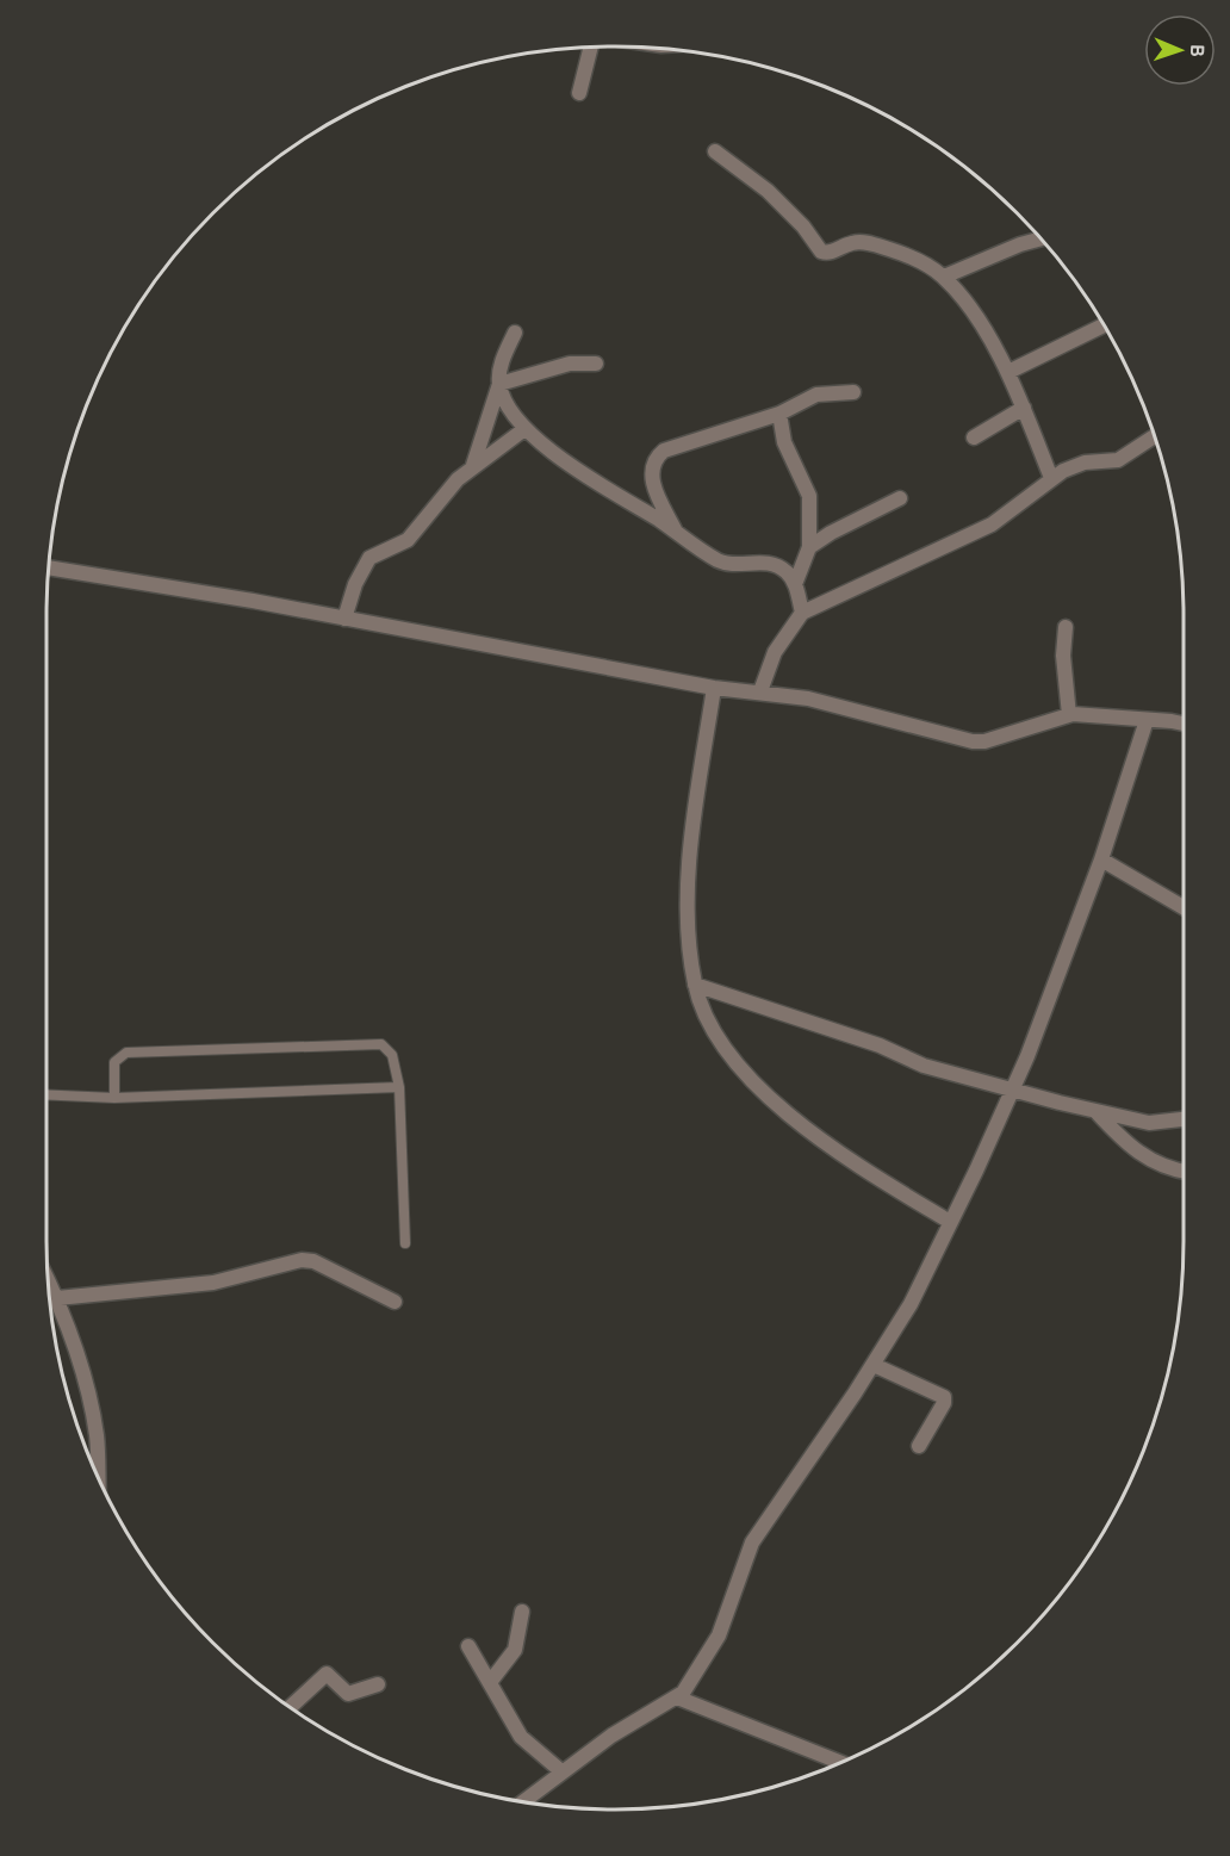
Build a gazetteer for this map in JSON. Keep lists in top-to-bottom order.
{
  "north": "right"
}
